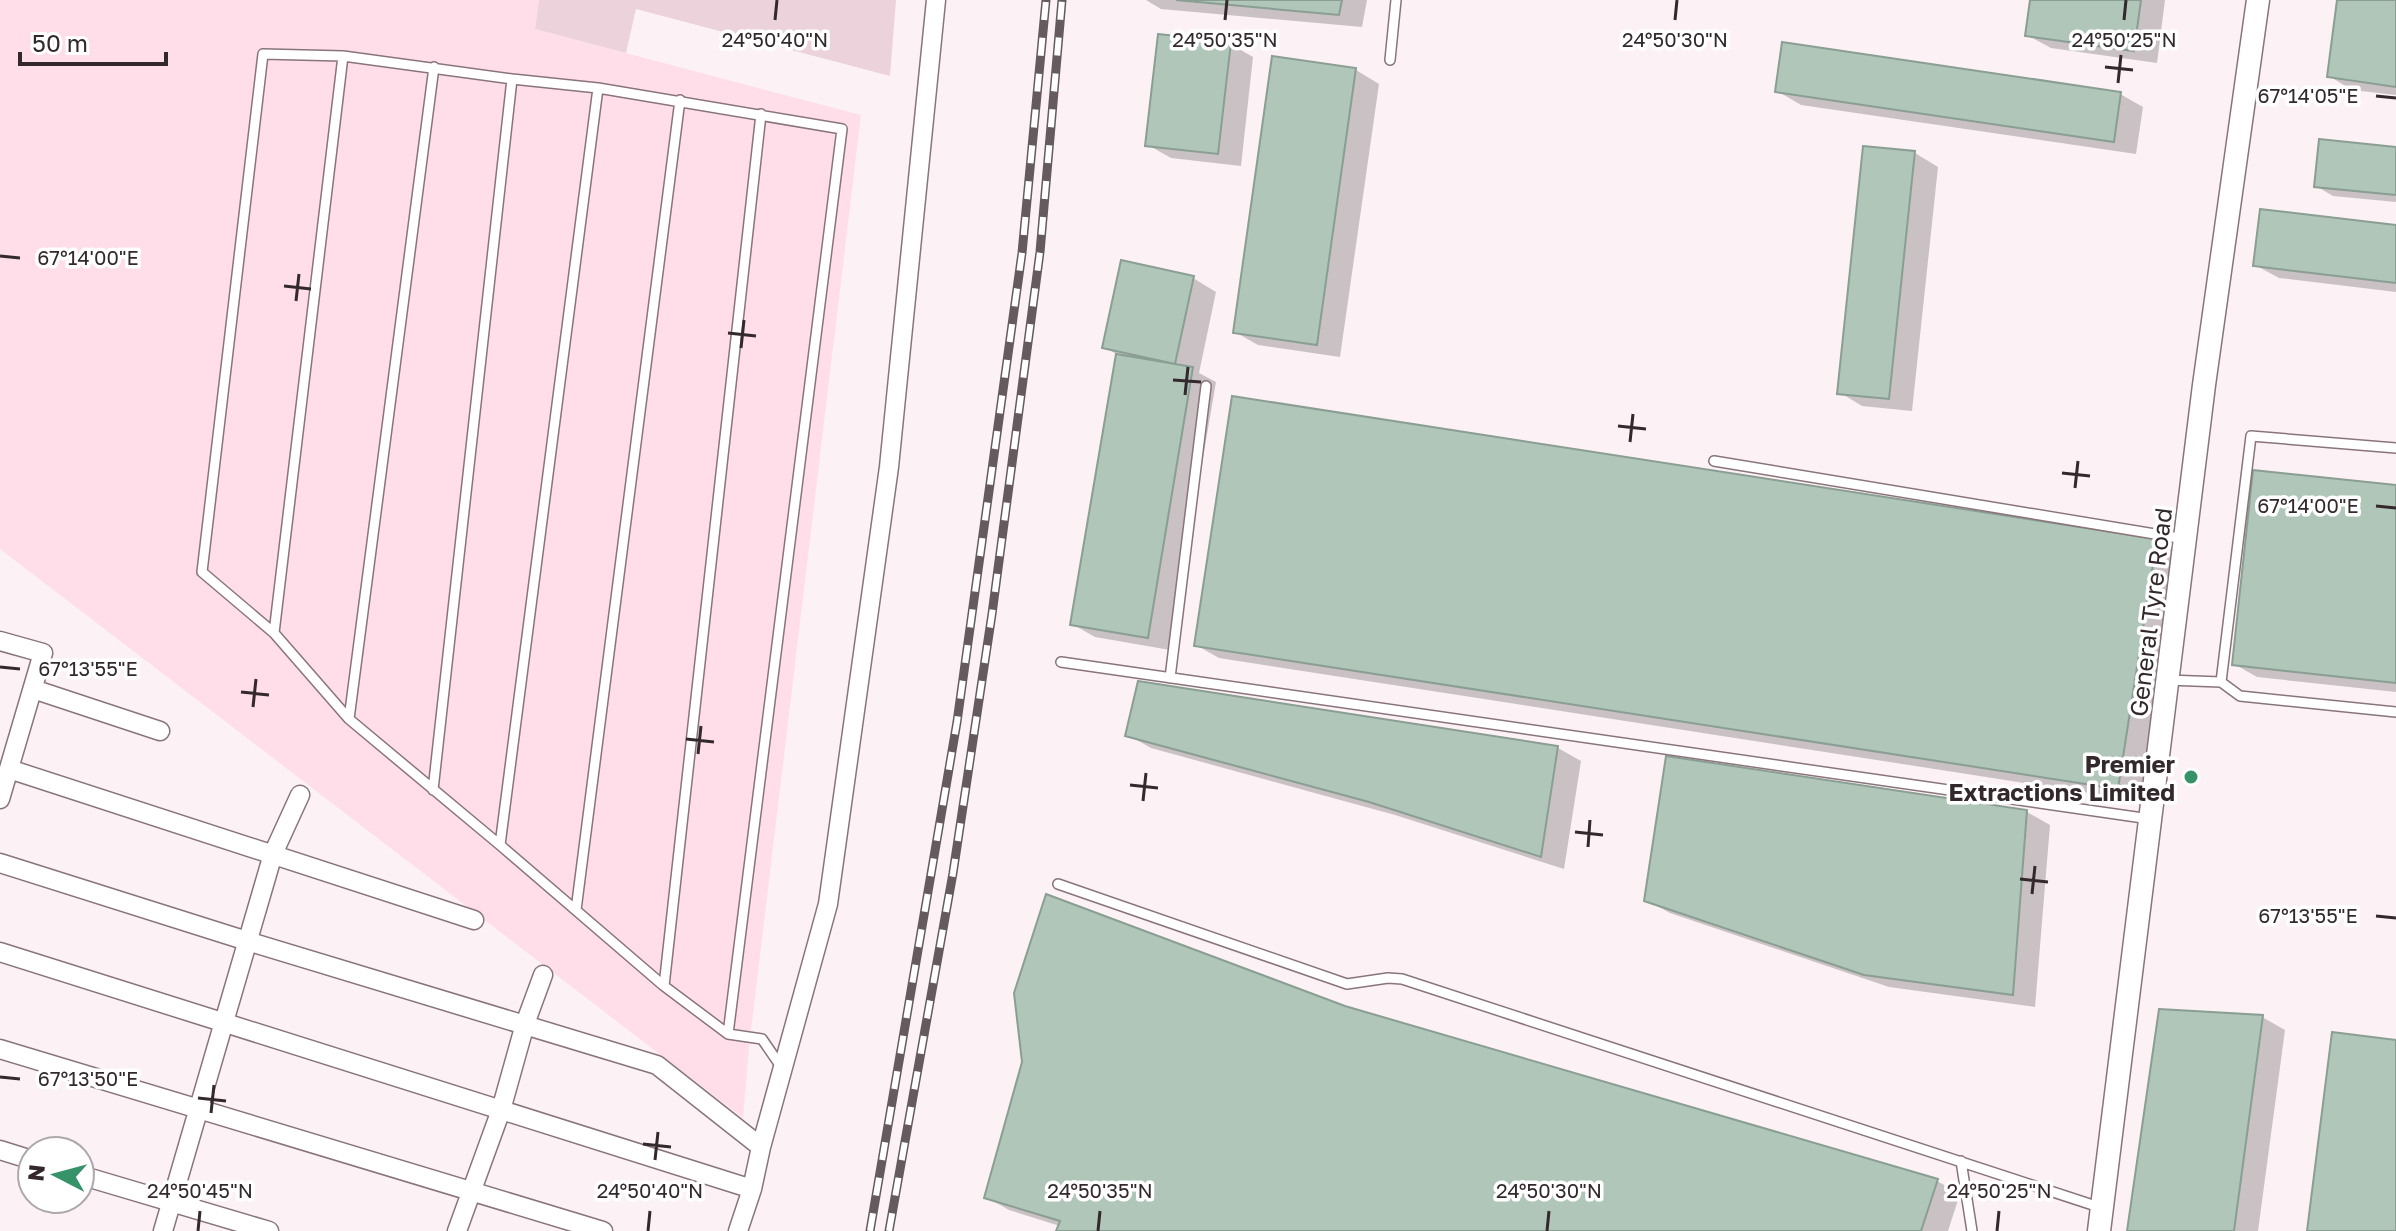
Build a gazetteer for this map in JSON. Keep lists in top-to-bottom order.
{
  "streets": {
    "street": ["General Tyre Road"]
  },
  "places": ["Premier Extractions Limited"],
  "scale_bar": "50 m",
  "north": "left",
  "coordinates": [
    "24°50'40\"N",
    "24°50'35\"N",
    "24°50'30\"N",
    "24°50'25\"N",
    "67°14'05\"E",
    "67°14'00\"E",
    "67°13'55\"E",
    "67°13'50\"E",
    "24°50'45\"N"
  ]
}
